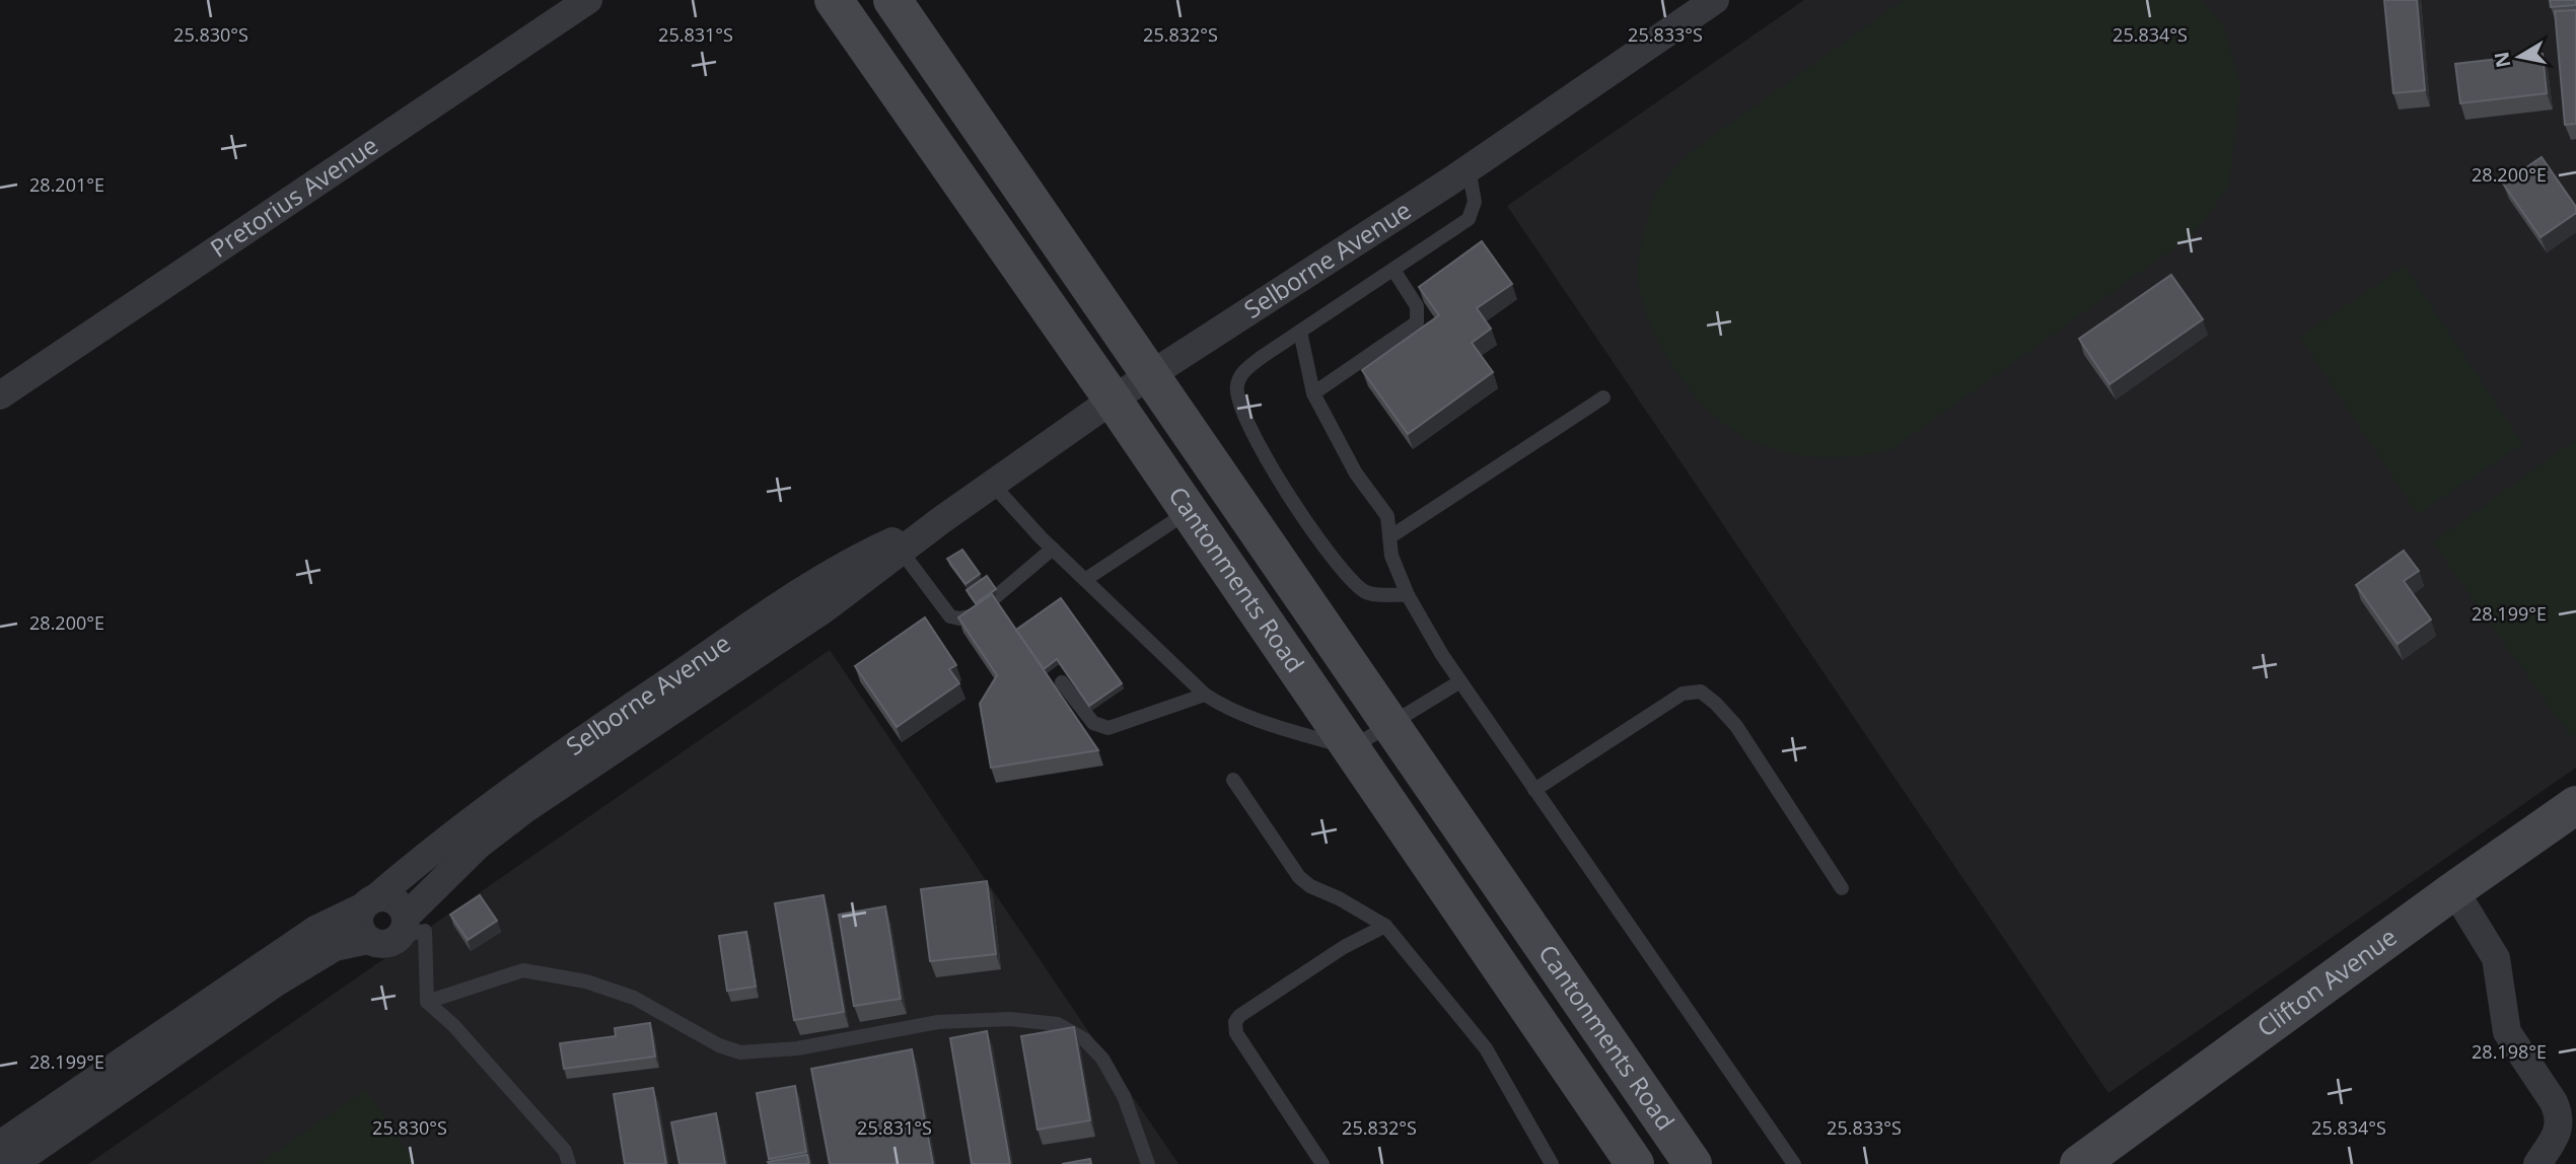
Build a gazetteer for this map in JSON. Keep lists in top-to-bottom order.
{
  "streets": {
    "main road": ["Cantonments Road", "Clifton Avenue"],
    "street": ["Pretorius Avenue", "Selborne Avenue"]
  },
  "crossings": [
    ["Selborne Avenue", "Cantonments Road"]
  ],
  "north": "left",
  "coordinates": [
    "25.830°S",
    "25.831°S",
    "25.832°S",
    "25.833°S",
    "25.834°S",
    "28.200°E",
    "28.201°E",
    "28.199°E",
    "28.198°E"
  ]
}
